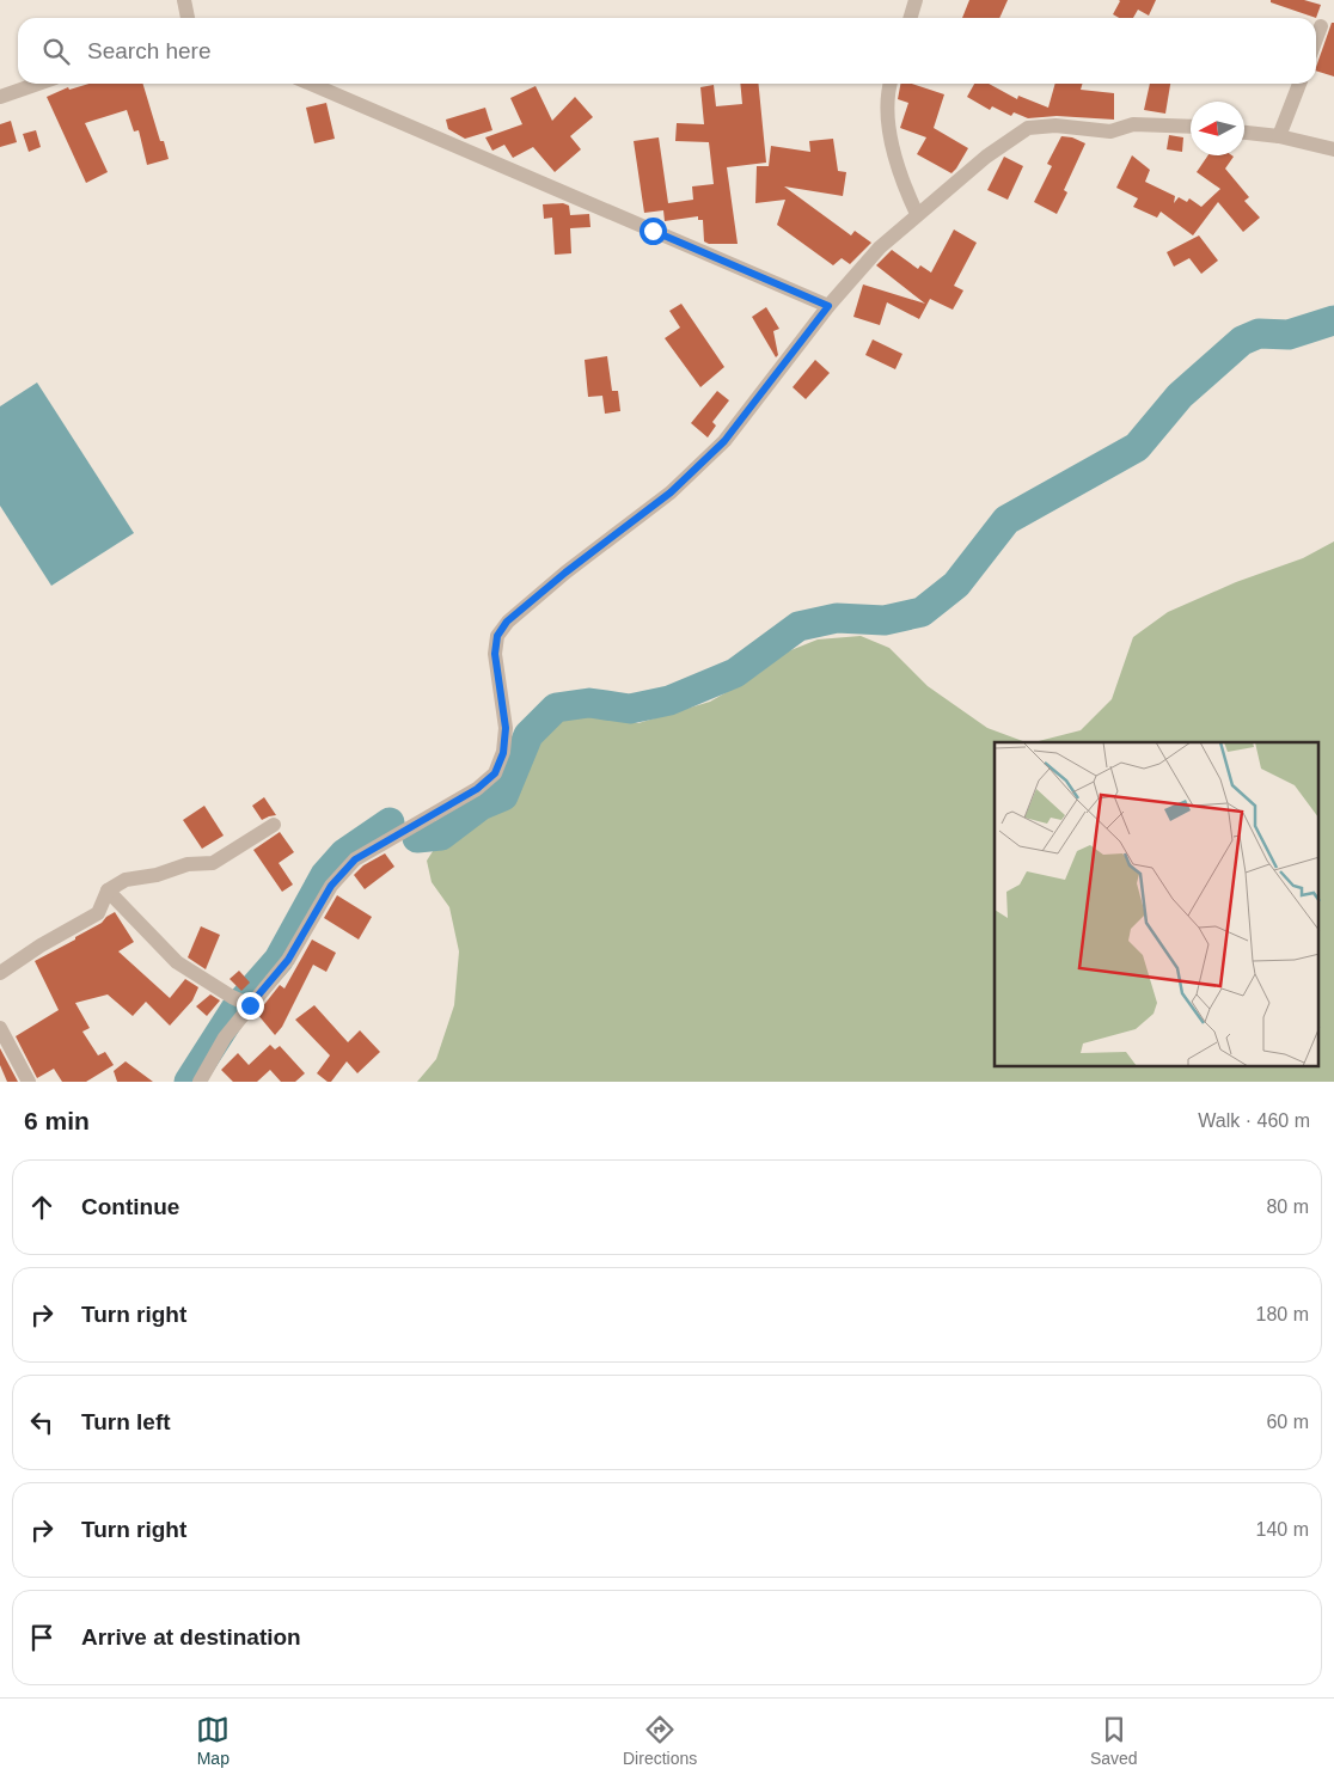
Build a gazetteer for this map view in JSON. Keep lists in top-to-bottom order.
{
  "north": "left",
  "page": {
    "search": "Search here",
    "heading": ["6 min", "Walk · 460 m"],
    "list": [
      ["Continue", "80 m"],
      ["Turn right", "180 m"],
      ["Turn left", "60 m"],
      ["Turn right", "140 m"],
      "Arrive at destination"
    ],
    "nav": ["Map", "Directions", "Saved"]
  }
}
